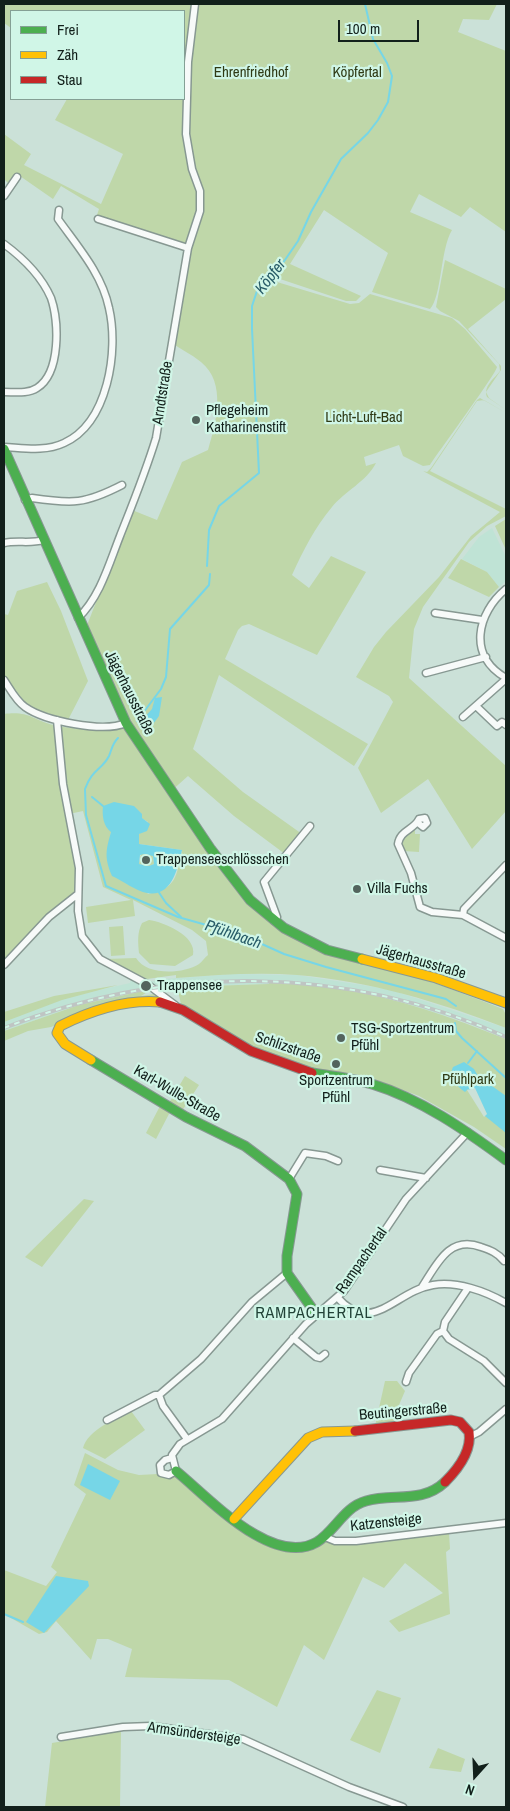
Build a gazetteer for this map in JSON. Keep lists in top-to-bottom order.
{
  "streets": {
    "street": [
      "Arndtstraße",
      "Jägerhausstraße",
      "Schlizstraße",
      "Karl-Wulle-Straße",
      "Rampachertal",
      "Beutingerstraße",
      "Katzensteige",
      "Armsündersteige"
    ]
  },
  "crossings": [
    ["Arndtstraße", "Jägerhausstraße"],
    ["Schlizstraße", "Karl-Wulle-Straße"],
    ["Schlizstraße", "Rampachertal"]
  ],
  "districts": ["RAMPACHERTAL"],
  "water": ["Köpfer", "Pfühlbach"],
  "parks": [
    "Ehrenfriedhof",
    "Köpfertal",
    "Licht-Luft-Bad",
    "Pfühlpark"
  ],
  "places": [
    "Pflegeheim Katharinenstift",
    "Trappenseeschlösschen",
    "Villa Fuchs",
    "Trappensee",
    "TSG-Sportzentrum Pfühl",
    "Sportzentrum Pfühl"
  ],
  "legend": ["Frei", "Zäh", "Stau"],
  "scale_bar": "100 m",
  "north": "bottom"
}
